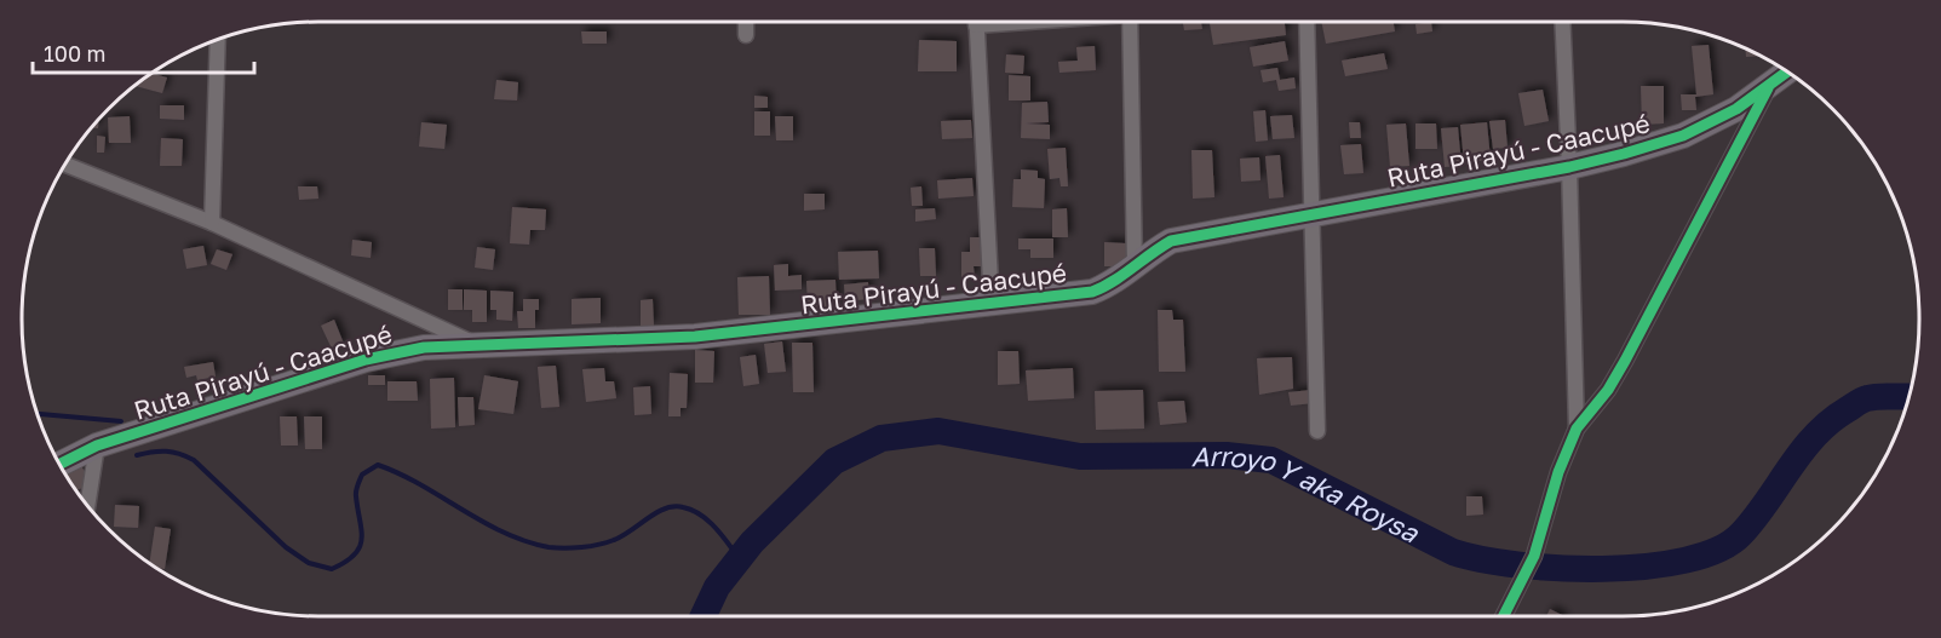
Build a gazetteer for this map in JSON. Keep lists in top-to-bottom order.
{
  "streets": {
    "main road": ["Ruta Pirayú - Caacupé"]
  },
  "water": ["Arroyo Y aka Roysa"],
  "scale_bar": "100 m"
}
